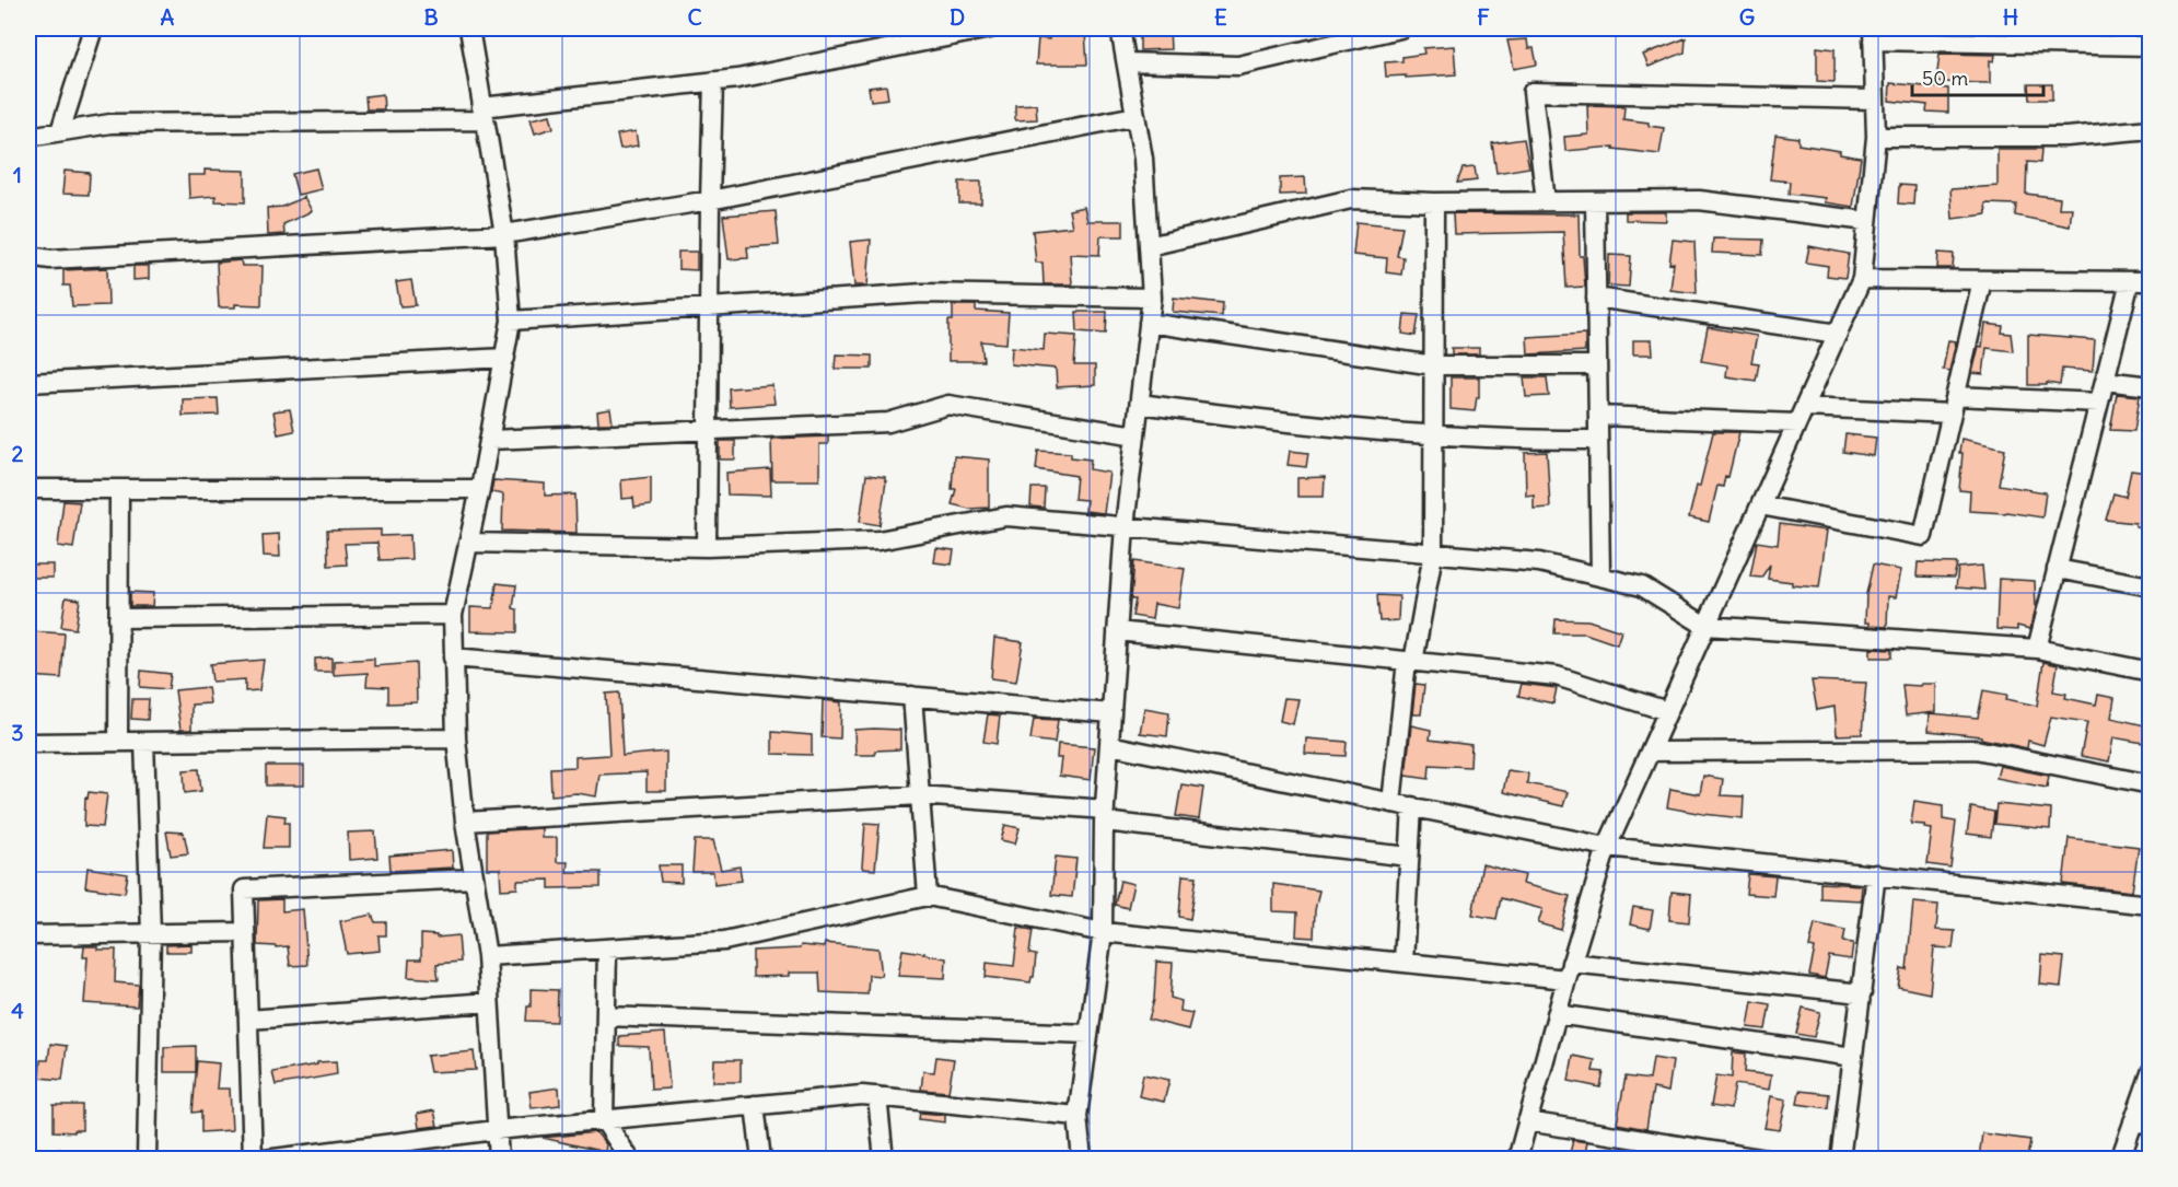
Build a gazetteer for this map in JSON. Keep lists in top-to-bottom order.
{
  "scale_bar": "50 m",
  "grid": {
    "columns": [
      "A",
      "B",
      "C",
      "D",
      "E",
      "F",
      "G",
      "H"
    ],
    "rows": [
      "1",
      "2",
      "3",
      "4"
    ]
  }
}
